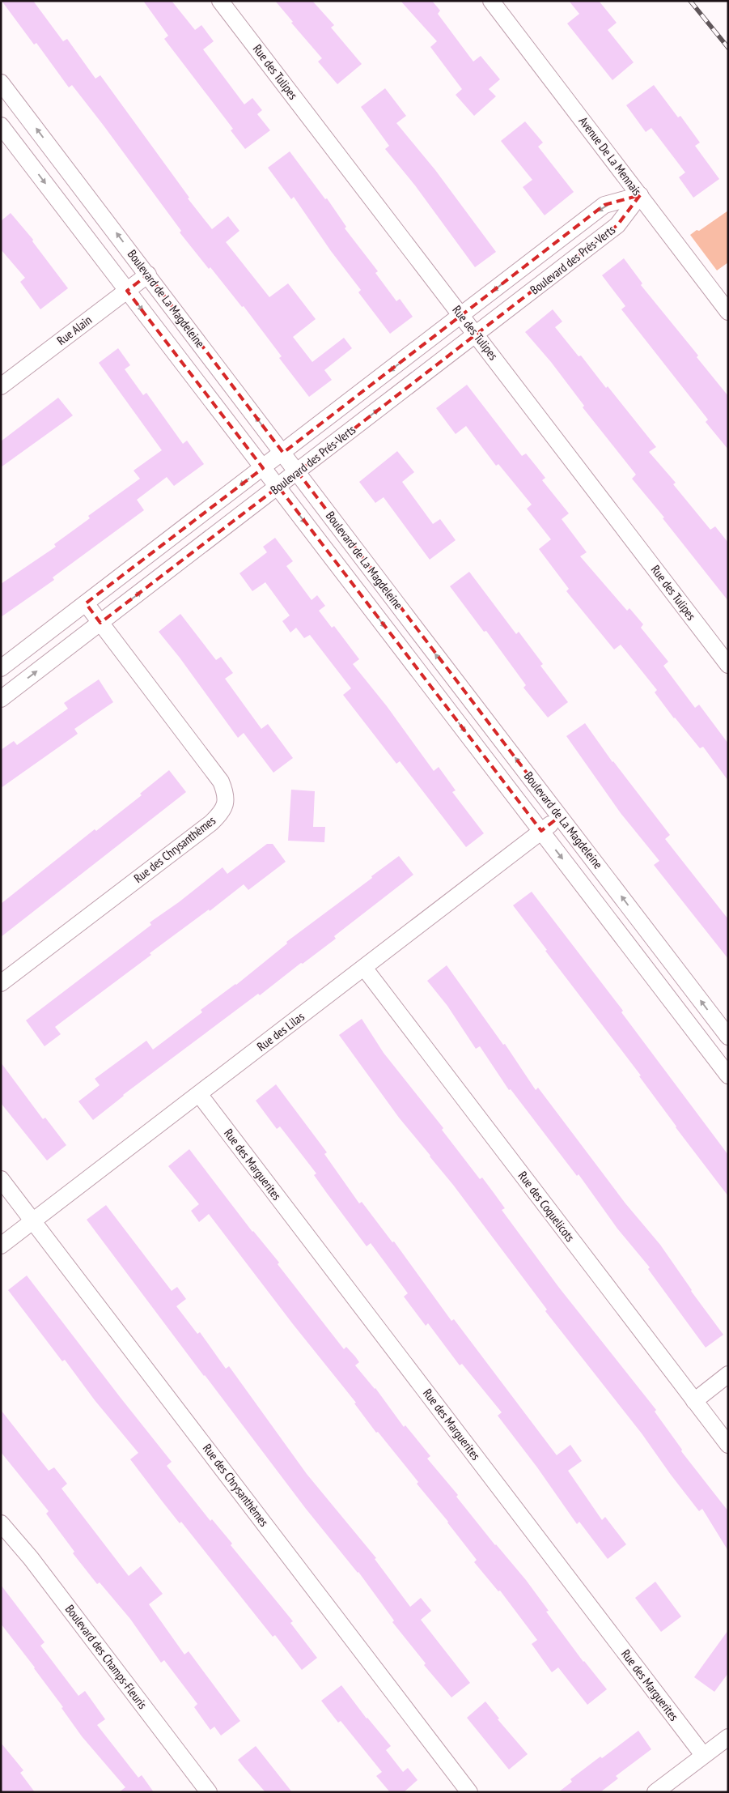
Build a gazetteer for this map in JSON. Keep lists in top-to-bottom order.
{
  "streets": {
    "street": [
      "Rue des Tulipes",
      "Avenue De La Mennais",
      "Boulevard des Prés-Verts",
      "Boulevard de La Magdeleine",
      "Rue Alain",
      "Rue des Chrysanthèmes",
      "Rue des Lilas",
      "Rue des Marguerites",
      "Rue des Coquelicots",
      "Boulevard des Champs-Fleuris"
    ]
  },
  "crossings": [
    ["Rue des Tulipes", "Boulevard des Prés-Verts"],
    ["Avenue De La Mennais", "Boulevard des Prés-Verts"],
    ["Boulevard des Prés-Verts", "Boulevard de La Magdeleine"],
    ["Boulevard des Prés-Verts", "Rue des Chrysanthèmes"],
    ["Boulevard de La Magdeleine", "Rue Alain"],
    ["Boulevard de La Magdeleine", "Rue des Lilas"],
    ["Rue des Chrysanthèmes", "Rue des Lilas"],
    ["Rue des Lilas", "Rue des Marguerites"],
    ["Rue des Lilas", "Rue des Coquelicots"]
  ]
}
